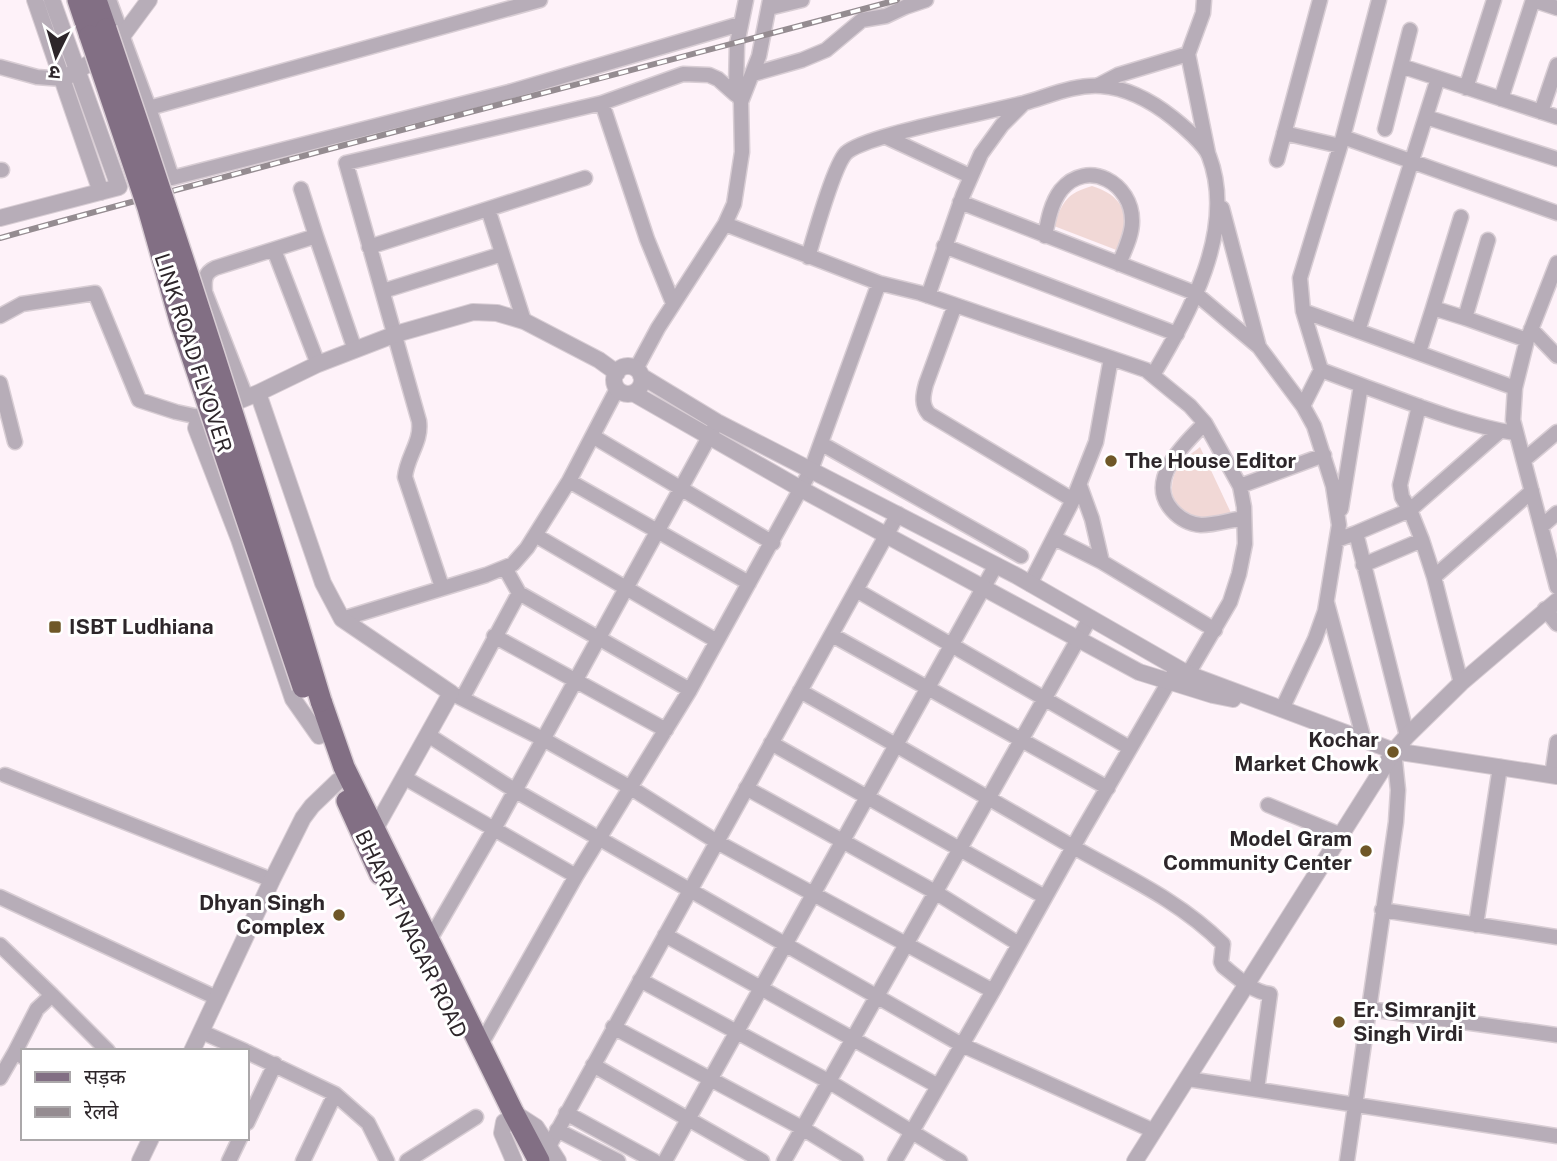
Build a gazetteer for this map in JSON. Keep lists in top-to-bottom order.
{
  "streets": {
    "main road": ["LINK ROAD FLYOVER", "BHARAT NAGAR ROAD"]
  },
  "crossings": [
    ["LINK ROAD FLYOVER", "BHARAT NAGAR ROAD"]
  ],
  "places": {
    "other": [
      "The House Editor",
      "Kochar Market Chowk",
      "Model Gram Community Center",
      "Dhyan Singh Complex",
      "Er. Simranjit Singh Virdi"
    ],
    "transit": ["ISBT Ludhiana"]
  },
  "legend": ["सड़क", "रेलवे"],
  "north": "bottom"
}
